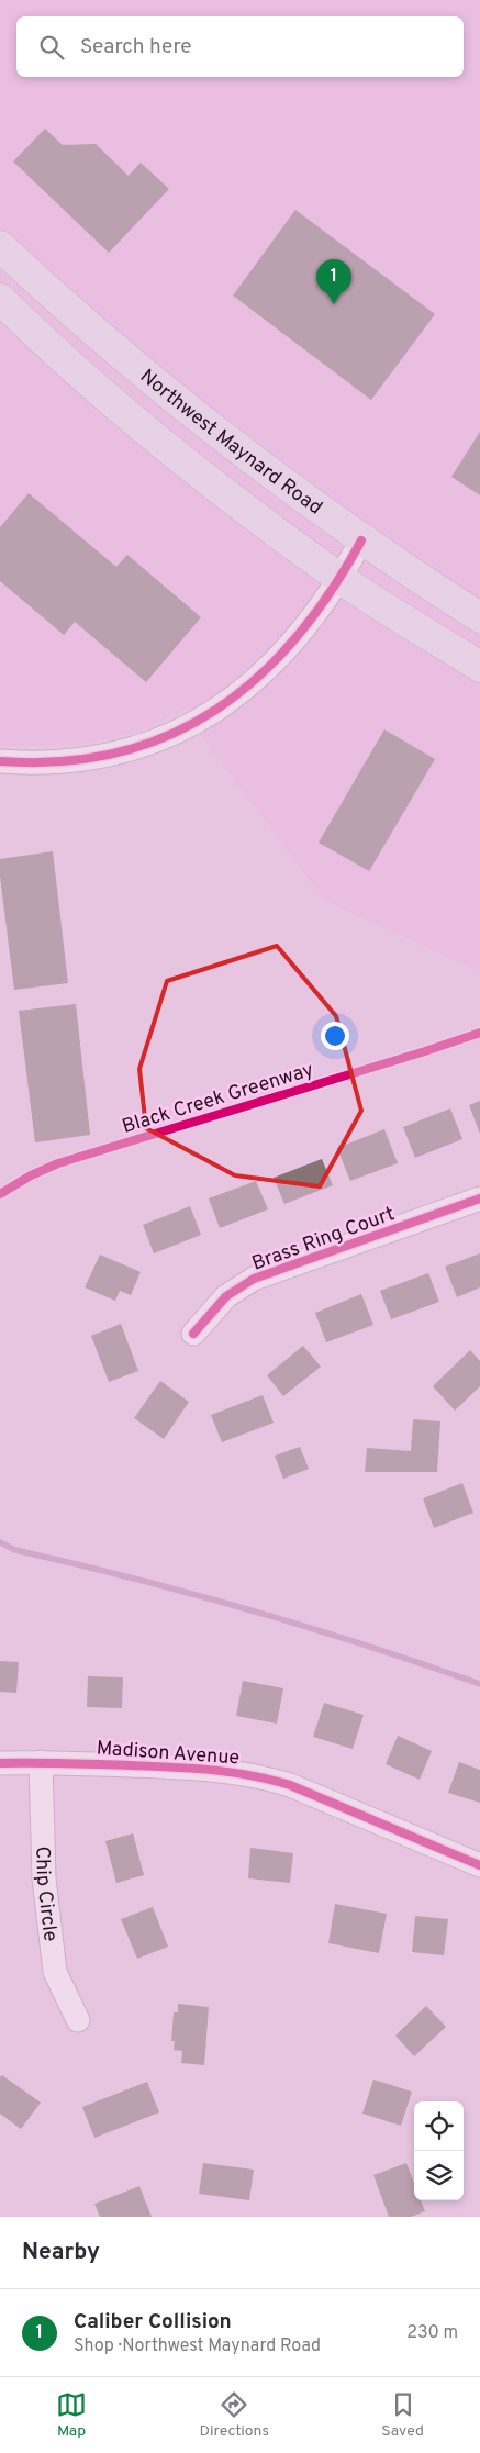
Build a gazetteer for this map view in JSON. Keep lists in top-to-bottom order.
{
  "streets": {
    "main road": ["Northwest Maynard Road"],
    "street": ["Brass Ring Court", "Madison Avenue", "Chip Circle"],
    "cycle path": ["Black Creek Greenway"]
  },
  "crossings": [
    ["Madison Avenue", "Chip Circle"]
  ],
  "page": {
    "search": "Search here",
    "pins": "1",
    "heading": "Nearby",
    "list": [
      {
        "mark": "1",
        "name": "Caliber Collision",
        "note": "Shop · Northwest Maynard Road",
        "value": "230 m"
      }
    ],
    "nav": ["Map", "Directions", "Saved"]
  }
}
